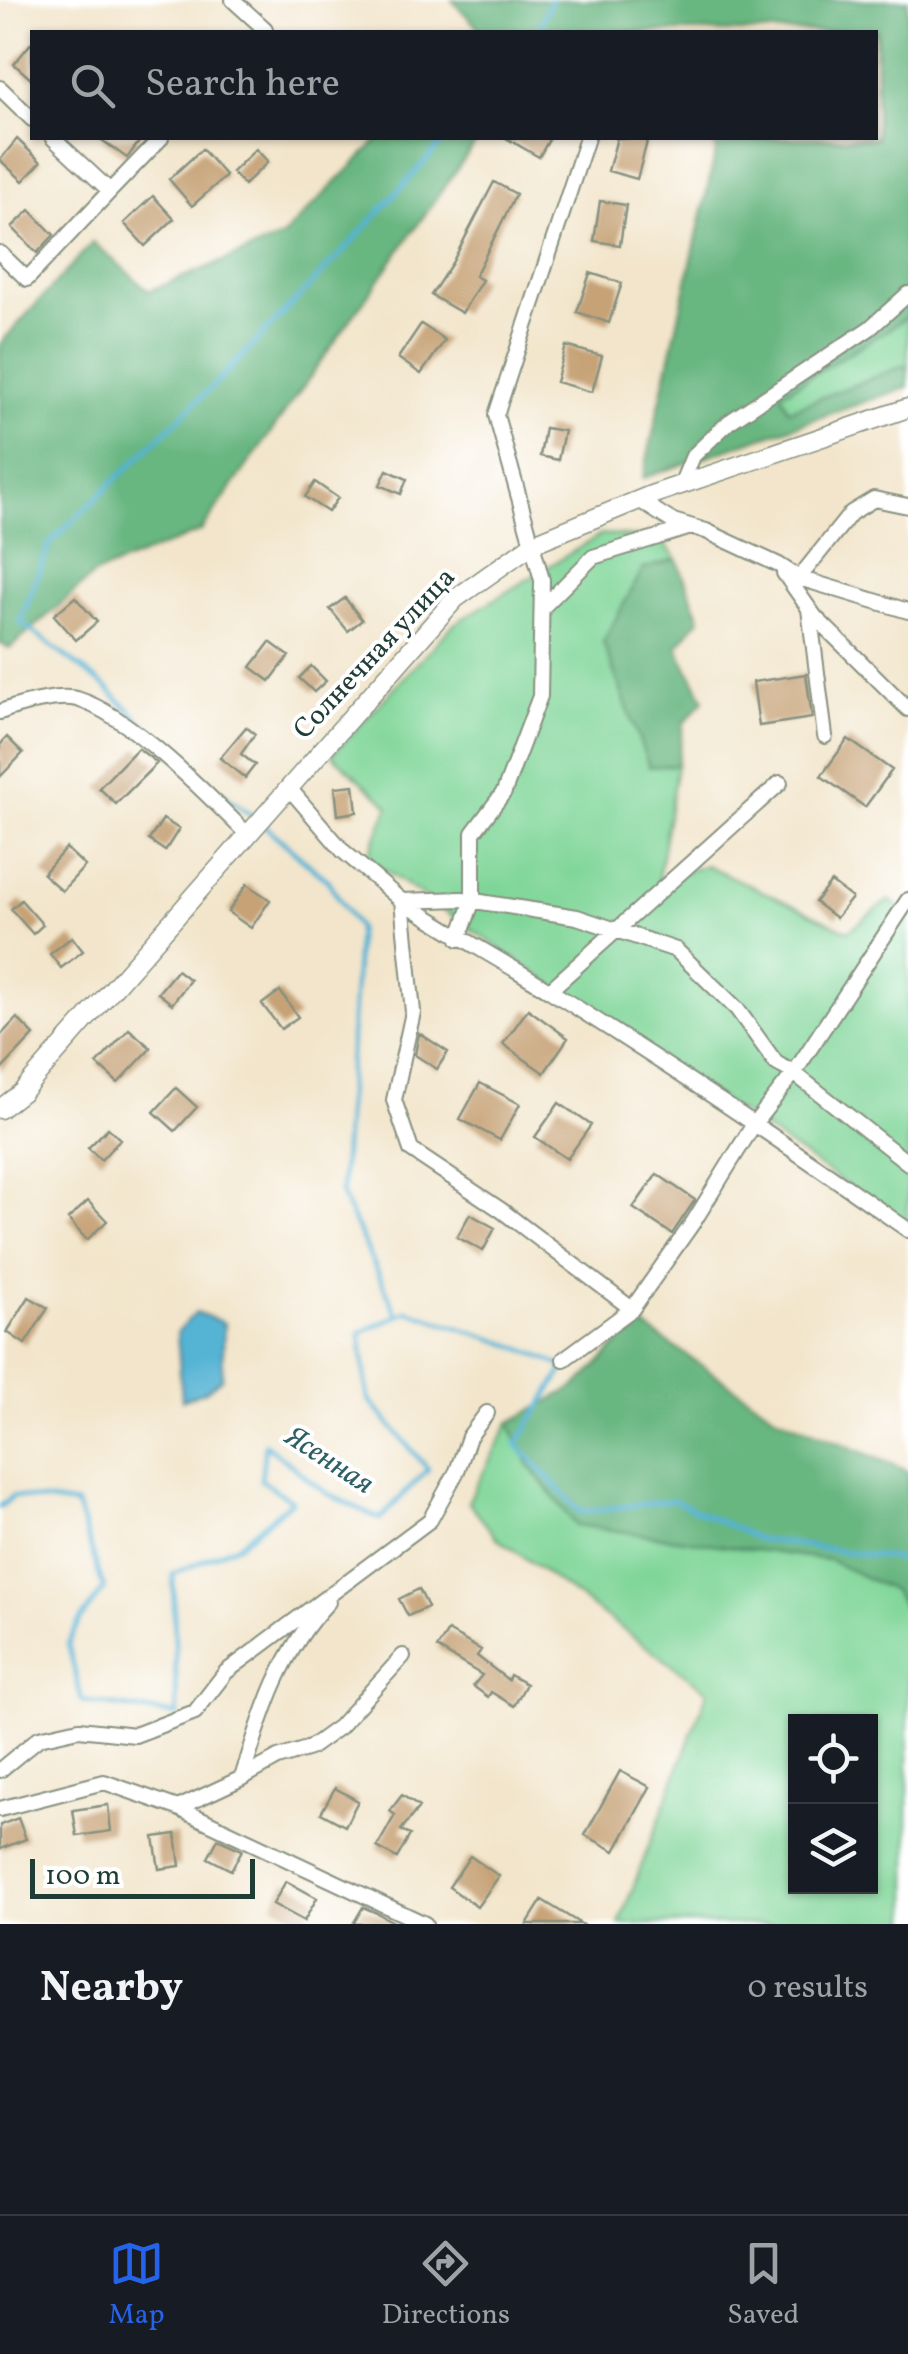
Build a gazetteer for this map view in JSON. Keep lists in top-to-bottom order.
{
  "streets": {
    "street": ["Солнечная улица"]
  },
  "water": ["Ясенная"],
  "scale_bar": "100 m",
  "page": {
    "search": "Search here",
    "scale": "100 m",
    "heading": ["Nearby", "0 results"],
    "nav": ["Map", "Directions", "Saved"]
  }
}
